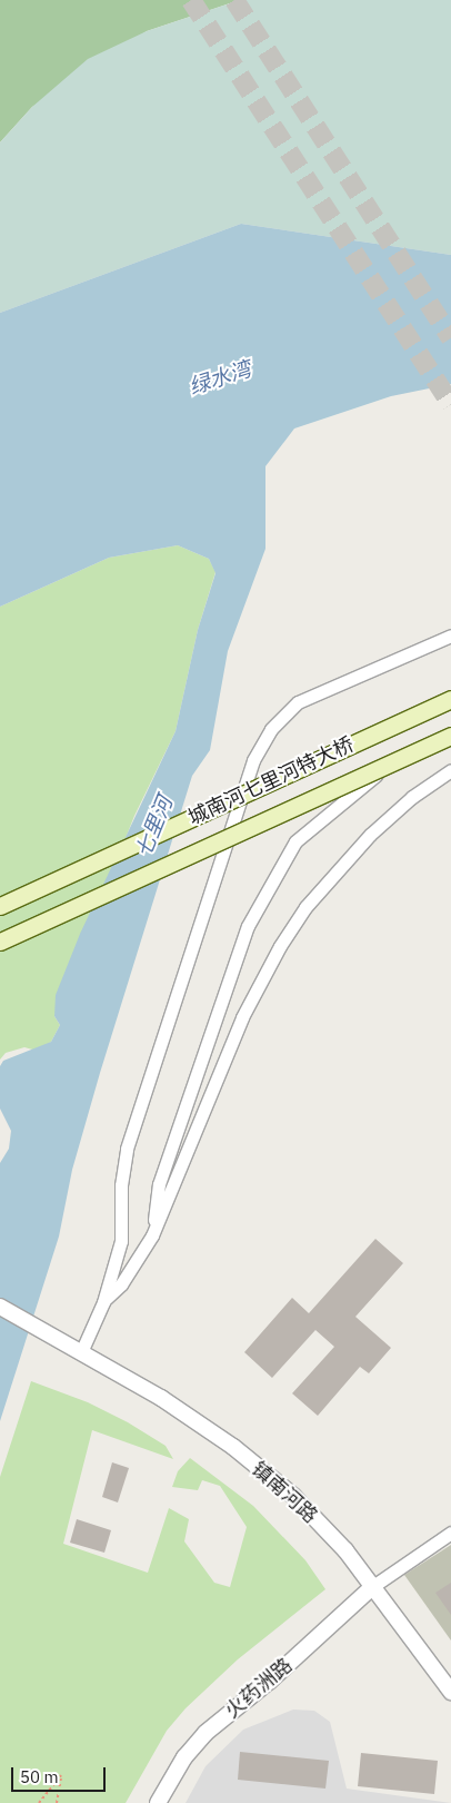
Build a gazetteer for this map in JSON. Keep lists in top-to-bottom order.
{
  "streets": {
    "main road": ["城南河七里河特大桥"],
    "street": ["镇南河路", "火药洲路"]
  },
  "crossings": [
    ["镇南河路", "火药洲路"]
  ],
  "water": ["绿水湾", "七里河"],
  "scale_bar": "50 m"
}
